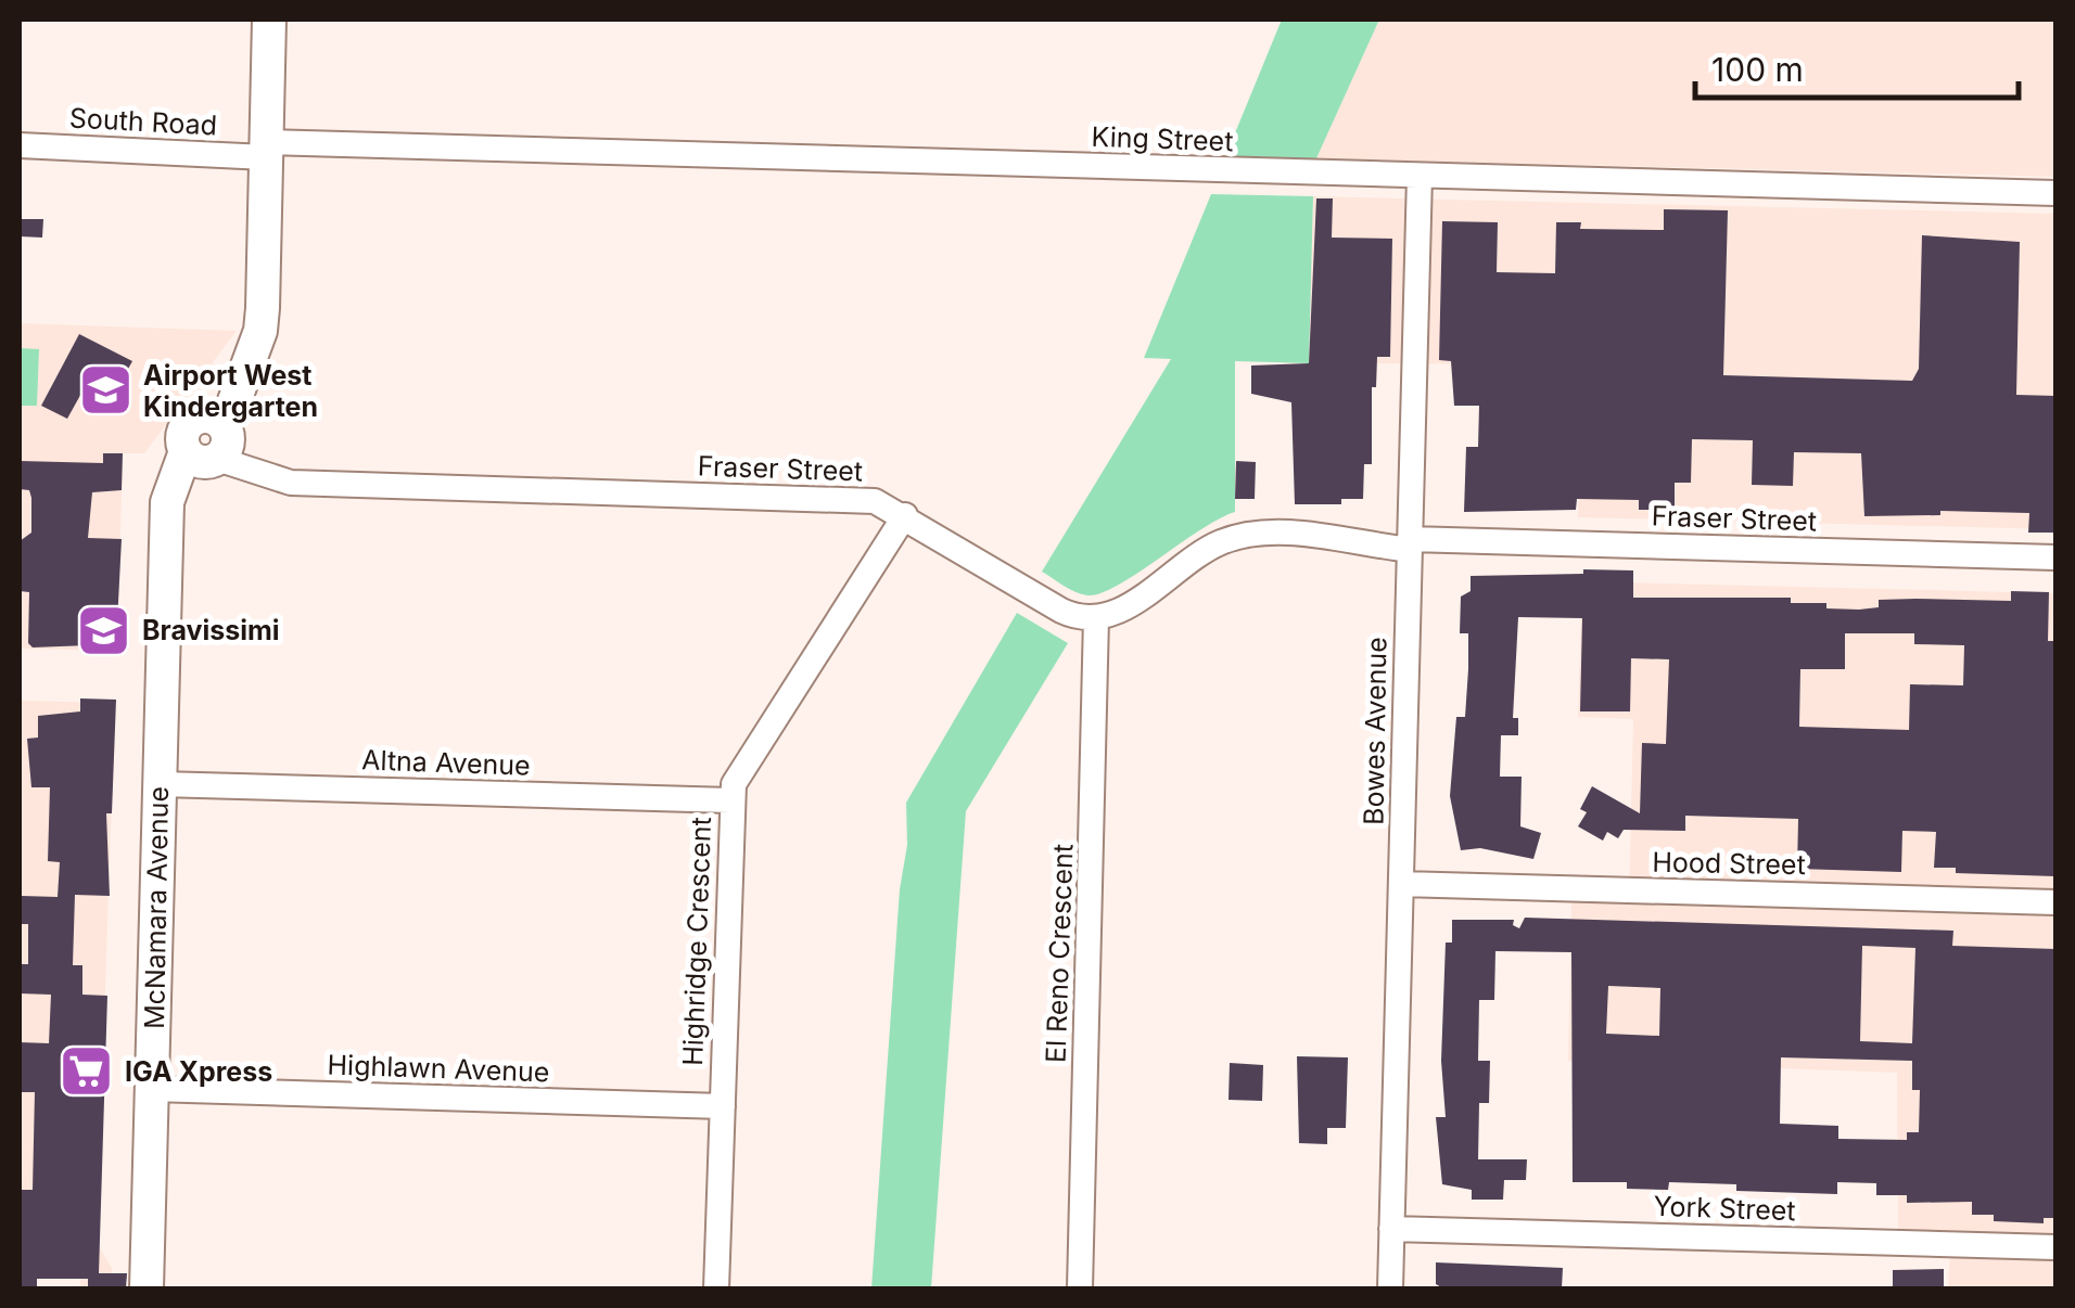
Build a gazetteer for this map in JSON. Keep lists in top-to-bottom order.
{
  "streets": {
    "street": [
      "South Road",
      "King Street",
      "Fraser Street",
      "Bowes Avenue",
      "Altna Avenue",
      "Hood Street",
      "McNamara Avenue",
      "Highridge Crescent",
      "El Reno Crescent",
      "Highlawn Avenue",
      "York Street"
    ]
  },
  "crossings": [
    ["South Road", "King Street"],
    ["South Road", "McNamara Avenue"],
    ["King Street", "Bowes Avenue"],
    ["King Street", "McNamara Avenue"],
    ["Fraser Street", "Bowes Avenue"],
    ["Fraser Street", "McNamara Avenue"],
    ["Fraser Street", "Highridge Crescent"],
    ["Fraser Street", "El Reno Crescent"],
    ["Bowes Avenue", "Hood Street"],
    ["Bowes Avenue", "York Street"],
    ["Altna Avenue", "McNamara Avenue"],
    ["Altna Avenue", "Highridge Crescent"],
    ["McNamara Avenue", "Highlawn Avenue"],
    ["Highridge Crescent", "Highlawn Avenue"]
  ],
  "places": {
    "school or university": ["Airport West Kindergarten", "Bravissimi"],
    "supermarket": ["IGA Xpress"]
  },
  "scale_bar": "100 m"
}
